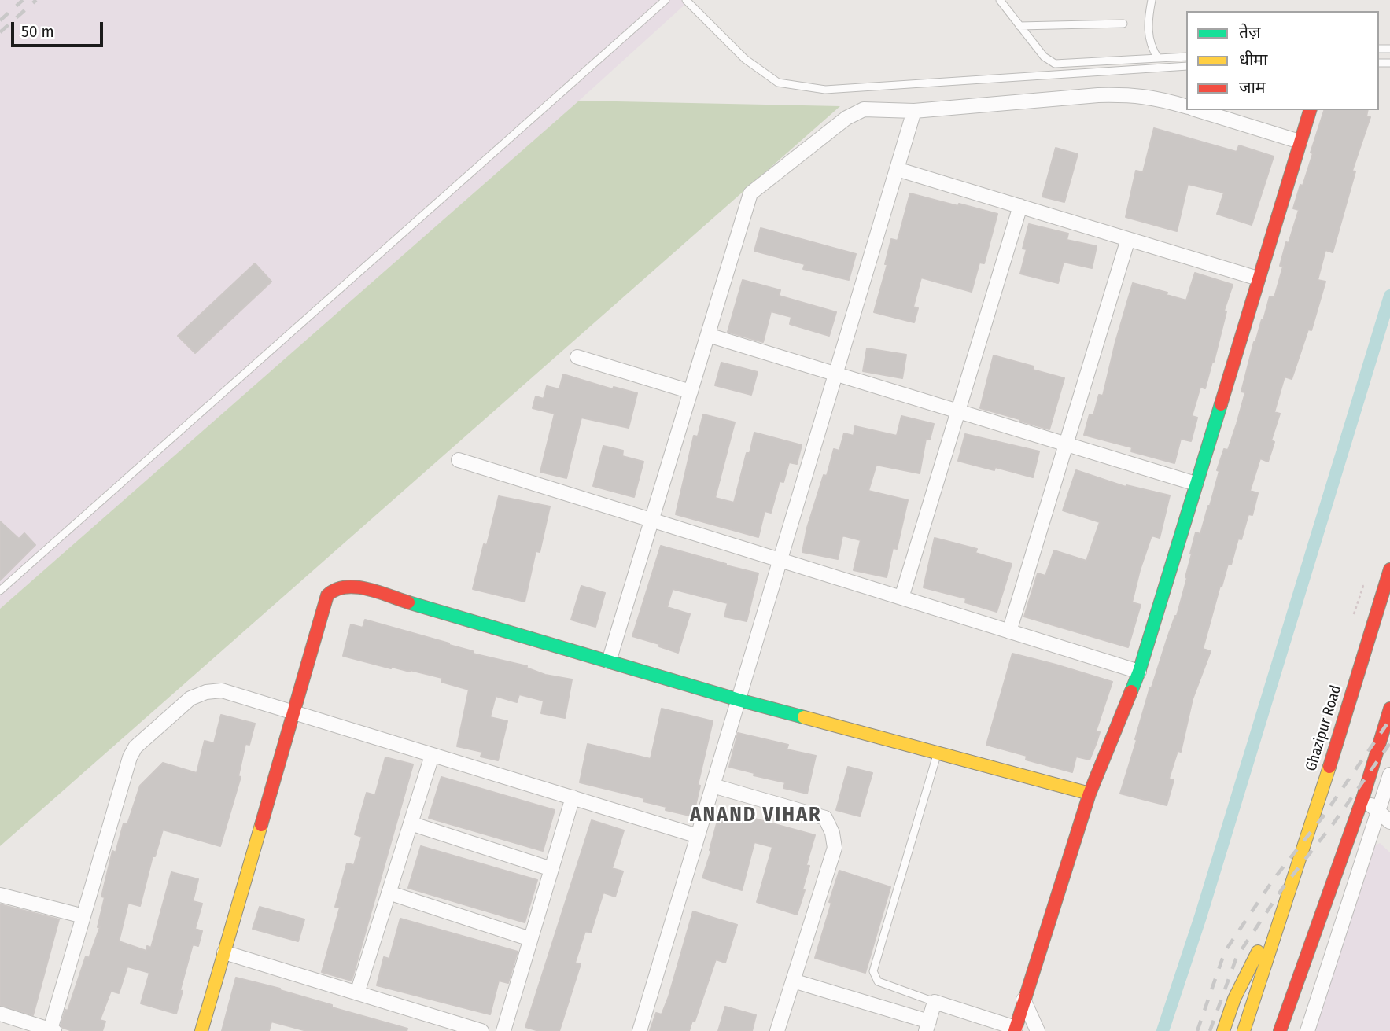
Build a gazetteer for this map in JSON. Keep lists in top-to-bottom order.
{
  "streets": {
    "street": ["Ghazipur Road"]
  },
  "districts": ["ANAND VIHAR"],
  "legend": ["तेज़", "धीमा", "जाम"],
  "scale_bar": "50 m"
}
